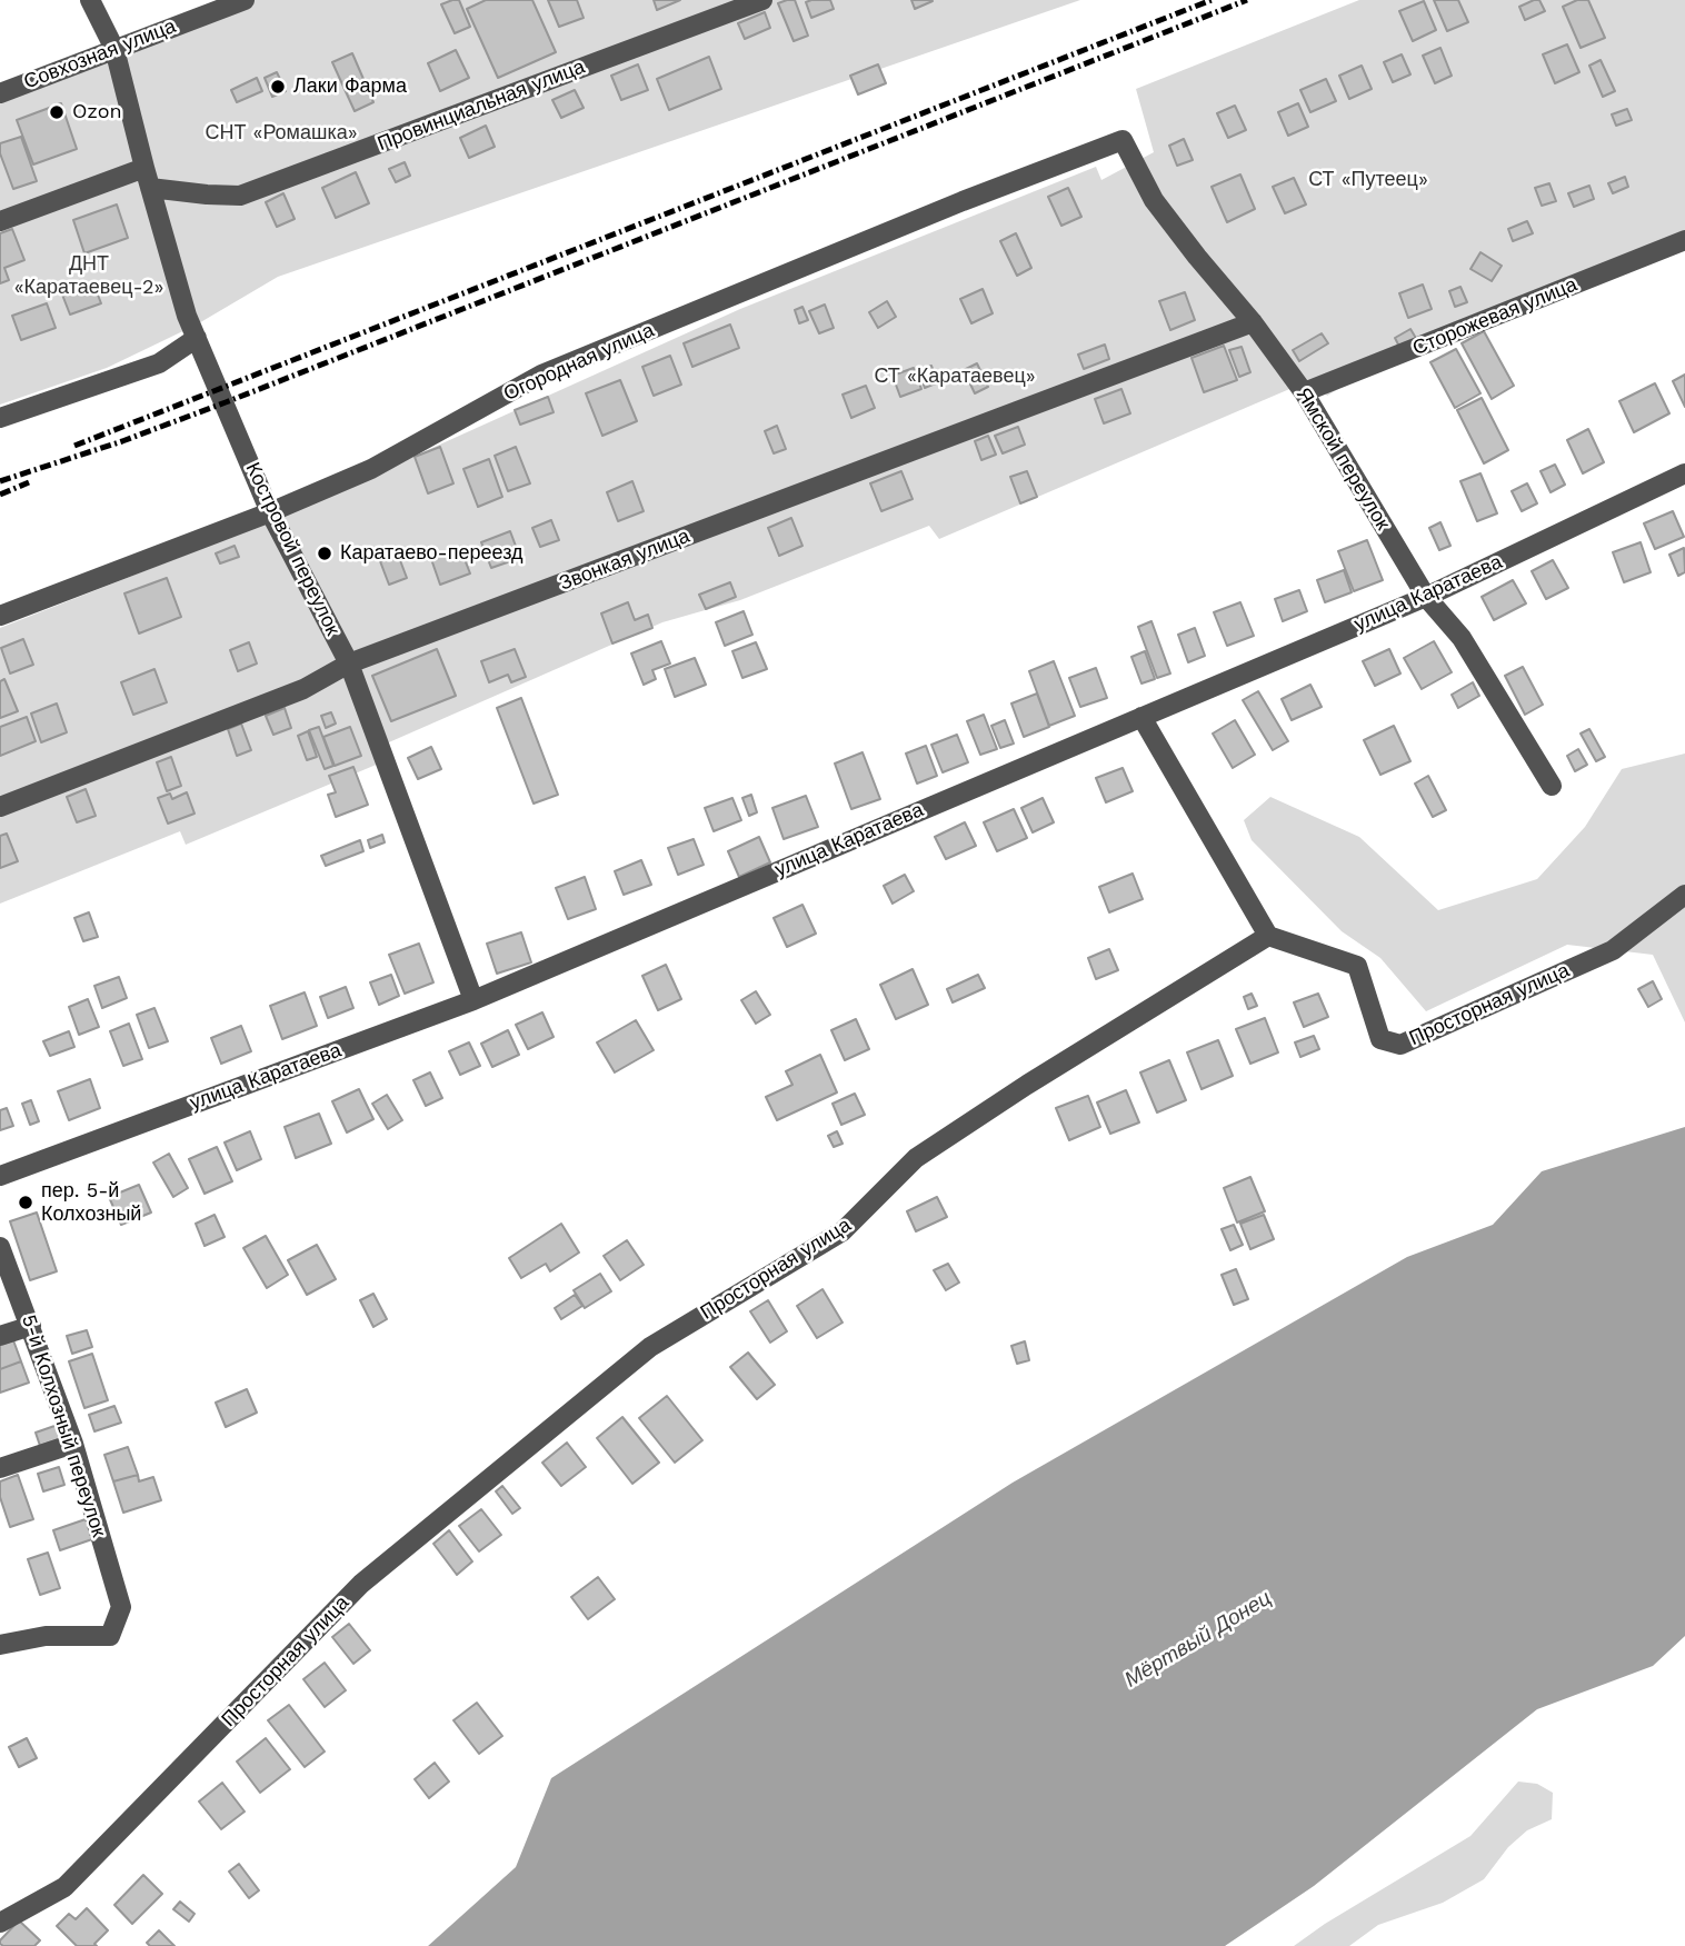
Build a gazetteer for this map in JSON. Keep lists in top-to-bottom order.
{
  "streets": {
    "street": [
      "Совхозная улица",
      "Провинциальная улица",
      "Сторожевая улица",
      "Огородная улица",
      "Ямской переулок",
      "Костровой переулок",
      "Звонкая улица",
      "улица Каратаева",
      "Просторная улица",
      "5-й Колхозный переулок"
    ]
  },
  "crossings": [
    ["Совхозная улица", "Костровой переулок"],
    ["Провинциальная улица", "Костровой переулок"],
    ["Сторожевая улица", "Ямской переулок"],
    ["Огородная улица", "Ямской переулок"],
    ["Огородная улица", "Костровой переулок"],
    ["Ямской переулок", "Звонкая улица"],
    ["Ямской переулок", "улица Каратаева"],
    ["Костровой переулок", "Звонкая улица"],
    ["Костровой переулок", "улица Каратаева"]
  ],
  "water": ["Мёртвый Донец"],
  "parks": [
    "СНТ «Ромашка»",
    "СТ «Путеец»",
    "ДНТ «Каратаевец-2»",
    "СТ «Каратаевец»"
  ],
  "places": [
    "Лаки Фарма",
    "Ozon",
    "Каратаево-переезд",
    "пер. 5-й Колхозный"
  ]
}
